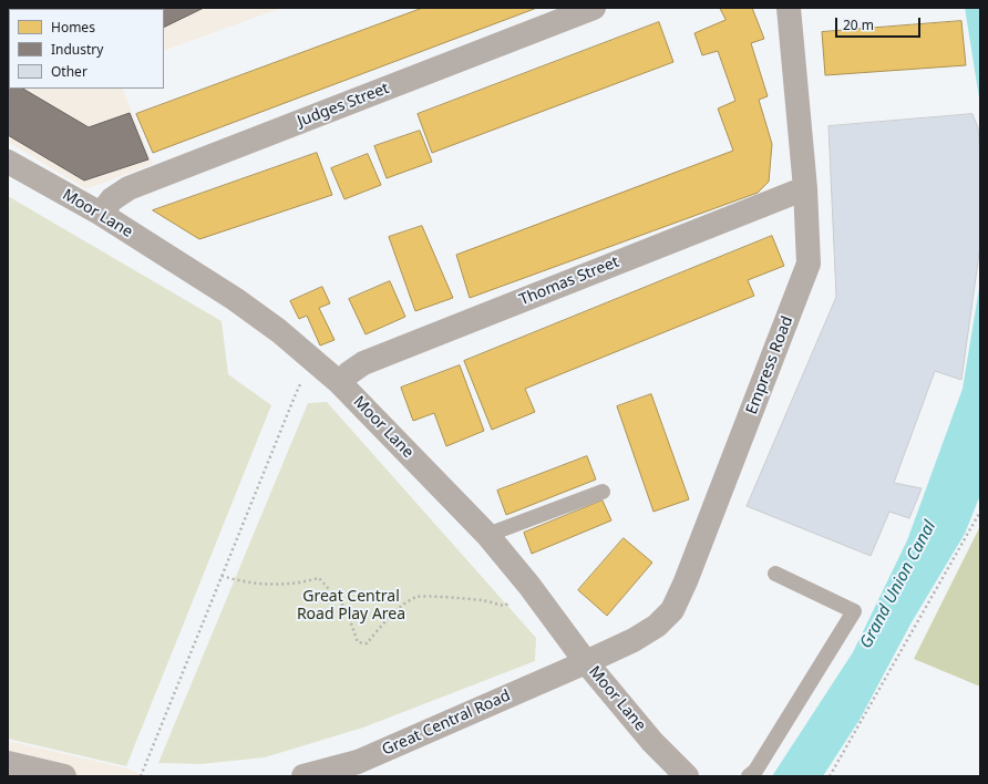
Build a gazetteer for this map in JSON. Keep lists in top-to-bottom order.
{
  "streets": {
    "street": [
      "Judges Street",
      "Moor Lane",
      "Thomas Street",
      "Empress Road",
      "Great Central Road"
    ]
  },
  "crossings": [
    ["Judges Street", "Moor Lane"],
    ["Moor Lane", "Thomas Street"],
    ["Moor Lane", "Empress Road"],
    ["Moor Lane", "Great Central Road"],
    ["Thomas Street", "Empress Road"],
    ["Empress Road", "Great Central Road"]
  ],
  "water": ["Grand Union Canal"],
  "parks": ["Great Central Road Play Area"],
  "legend": ["Homes", "Industry", "Other"],
  "scale_bar": "20 m"
}
